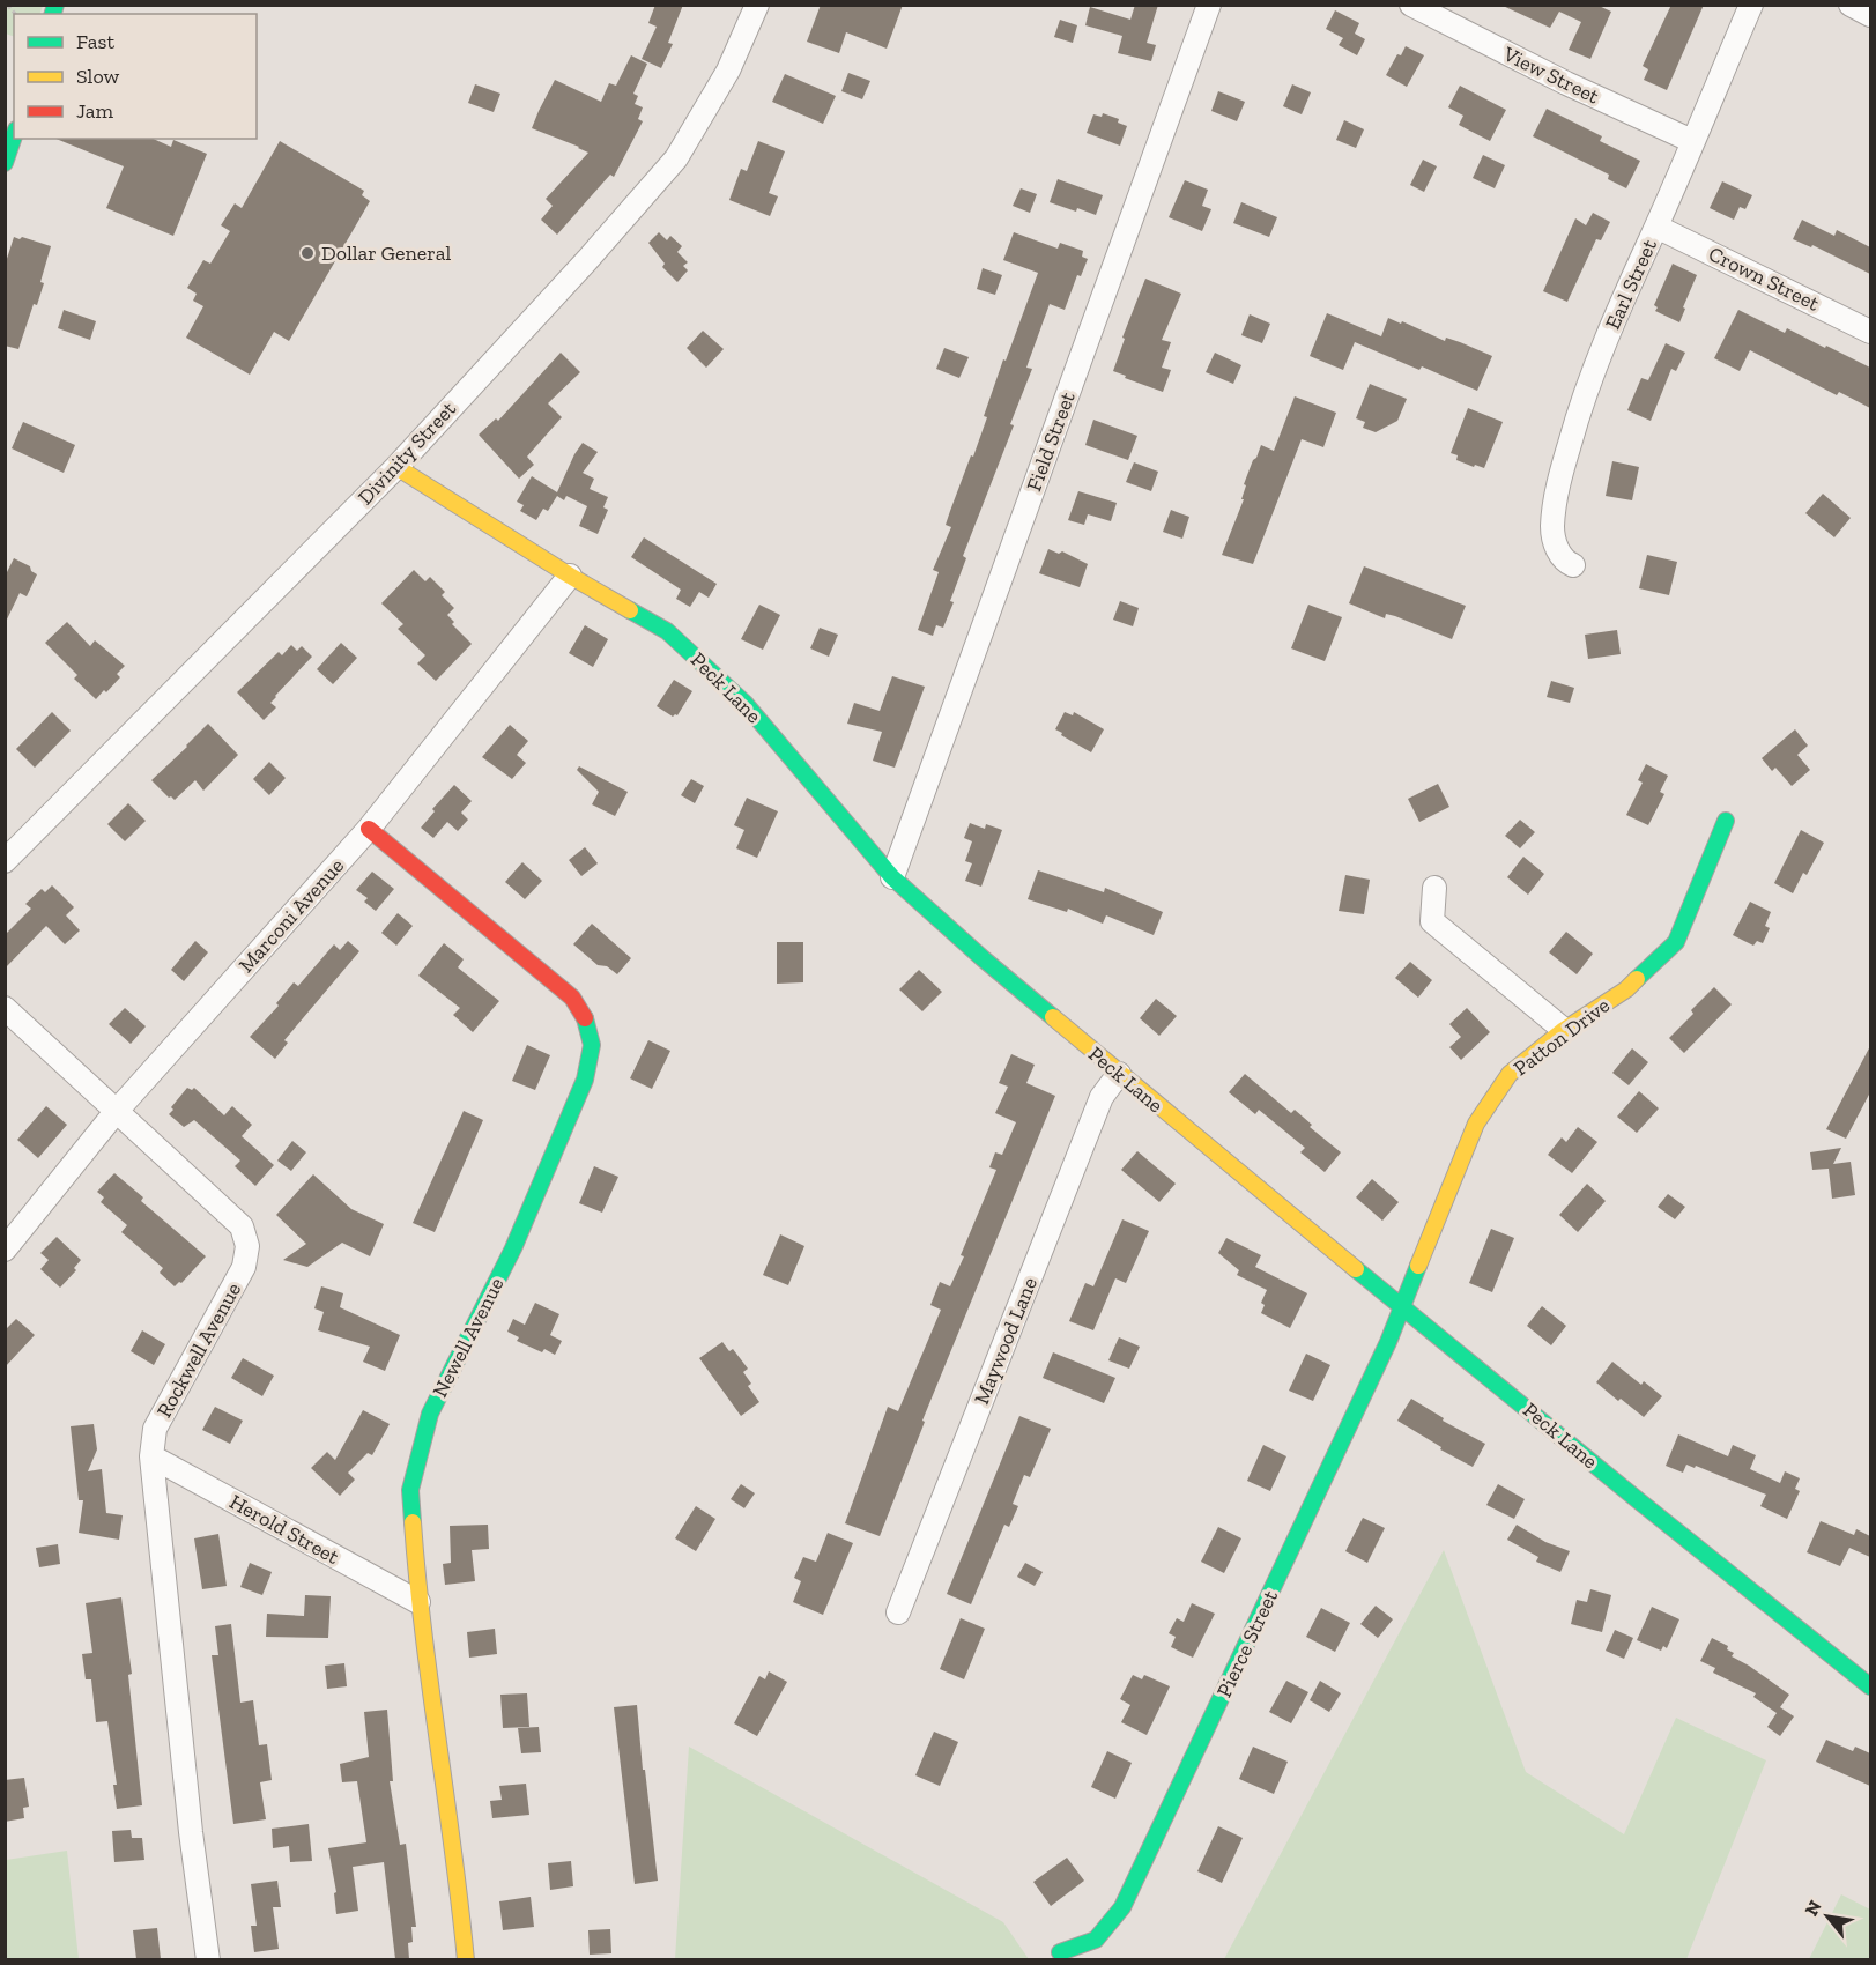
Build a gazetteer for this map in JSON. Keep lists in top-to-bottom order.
{
  "streets": {
    "main road": [
      "Peck Lane",
      "Patton Drive",
      "Newell Avenue",
      "Pierce Street"
    ],
    "street": [
      "View Street",
      "Crown Street",
      "Earl Street",
      "Field Street",
      "Divinity Street",
      "Marconi Avenue",
      "Maywood Lane",
      "Rockwell Avenue",
      "Herold Street"
    ]
  },
  "crossings": [
    ["View Street", "Earl Street"],
    ["Crown Street", "Earl Street"],
    ["Field Street", "Peck Lane"],
    ["Divinity Street", "Peck Lane"],
    ["Peck Lane", "Marconi Avenue"],
    ["Peck Lane", "Patton Drive"],
    ["Peck Lane", "Maywood Lane"],
    ["Peck Lane", "Pierce Street"],
    ["Marconi Avenue", "Newell Avenue"],
    ["Marconi Avenue", "Rockwell Avenue"],
    ["Patton Drive", "Pierce Street"],
    ["Newell Avenue", "Herold Street"],
    ["Rockwell Avenue", "Herold Street"]
  ],
  "places": ["Dollar General"],
  "legend": ["Fast", "Slow", "Jam"],
  "north": "top left"
}
